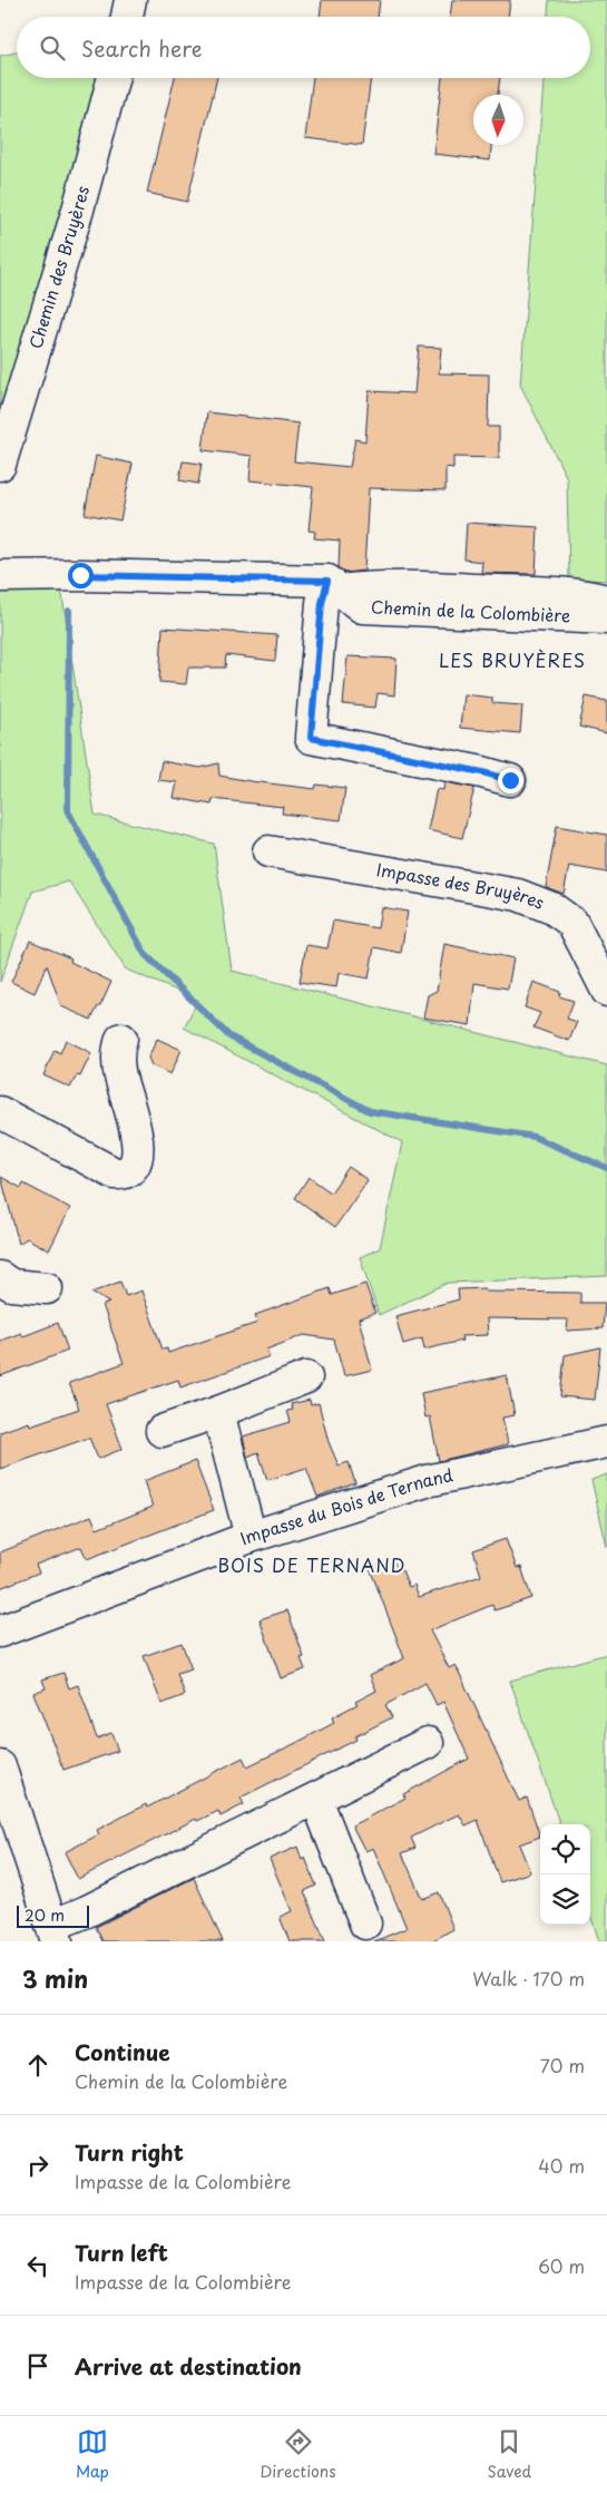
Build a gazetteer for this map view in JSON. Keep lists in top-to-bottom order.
{
  "streets": {
    "street": [
      "Chemin des Bruyères",
      "Chemin de la Colombière",
      "Impasse des Bruyères",
      "Impasse du Bois de Ternand"
    ]
  },
  "districts": ["LES BRUYÈRES", "BOIS DE TERNAND"],
  "scale_bar": "20 m",
  "north": "bottom",
  "page": {
    "search": "Search here",
    "scale": "20 m",
    "heading": ["3 min", "Walk · 170 m"],
    "list": [
      ["Continue", "Chemin de la Colombière", "70 m"],
      ["Turn right", "Impasse de la Colombière", "40 m"],
      ["Turn left", "Impasse de la Colombière", "60 m"],
      "Arrive at destination"
    ],
    "nav": ["Map", "Directions", "Saved"]
  }
}
